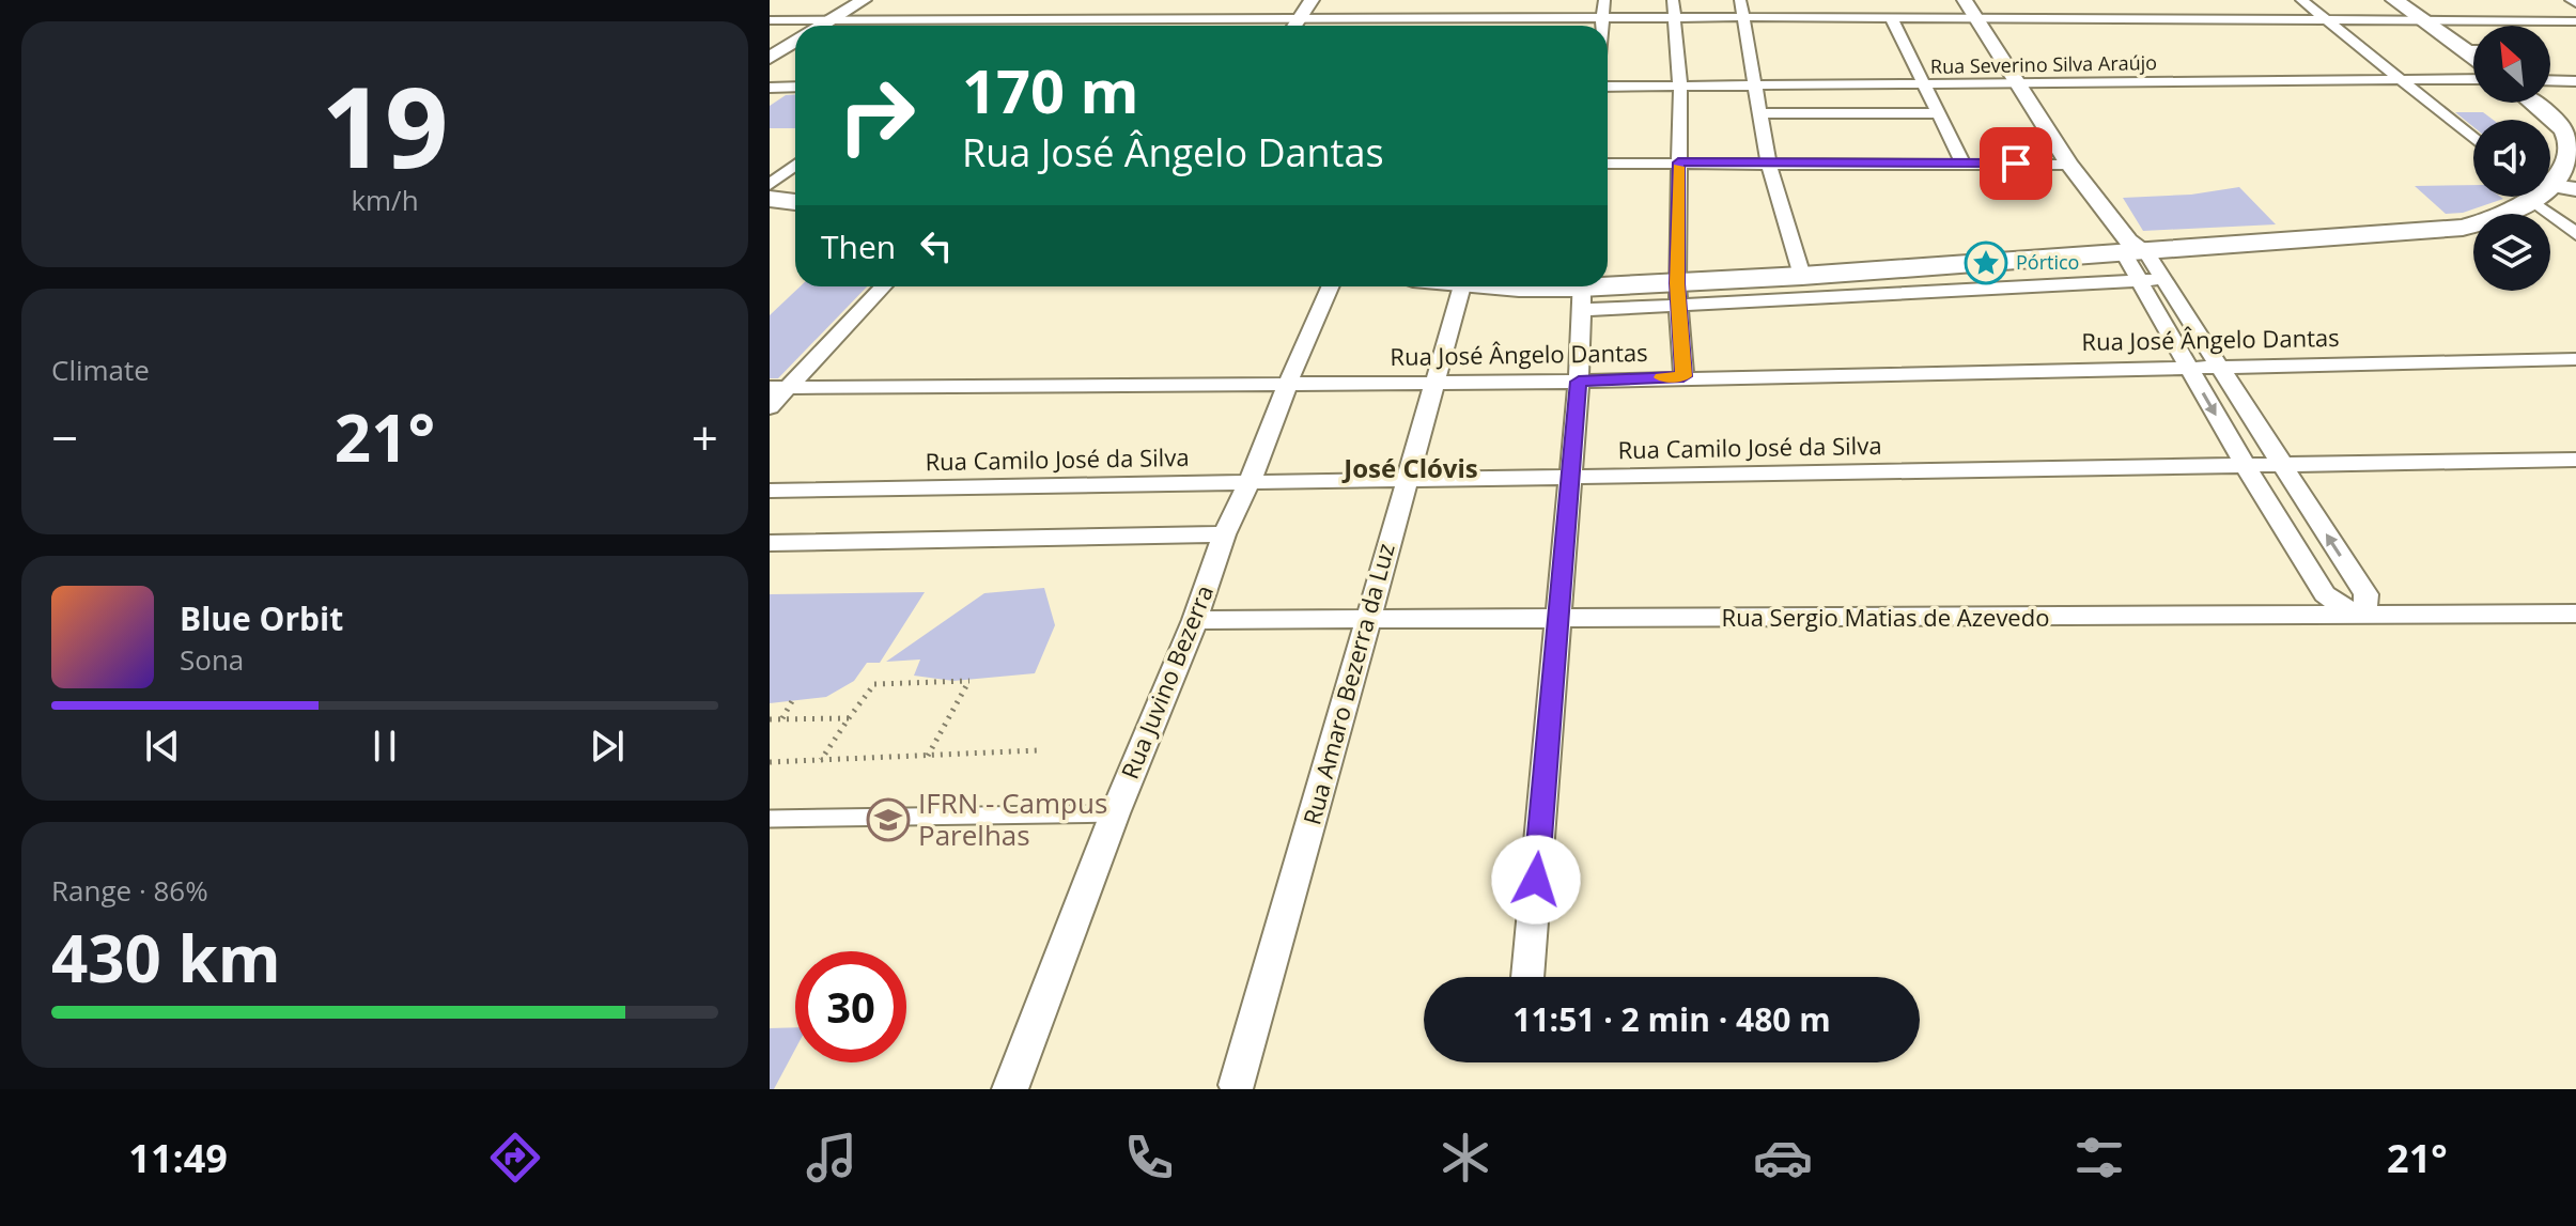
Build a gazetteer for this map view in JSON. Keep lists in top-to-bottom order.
{
  "streets": {
    "street": [
      "Rua Severino Silva Araújo",
      "Rua José Ângelo Dantas",
      "Rua Camilo José da Silva",
      "Rua Sergio Matias de Azevedo",
      "Rua Juvino Bezerra",
      "Rua Amaro Bezerra da Luz"
    ]
  },
  "crossings": [
    ["Rua José Ângelo Dantas", "Rua Juvino Bezerra"],
    ["Rua José Ângelo Dantas", "Rua Amaro Bezerra da Luz"],
    ["Rua Camilo José da Silva", "Rua Juvino Bezerra"],
    ["Rua Camilo José da Silva", "Rua Amaro Bezerra da Luz"],
    ["Rua Sergio Matias de Azevedo", "Rua Juvino Bezerra"],
    ["Rua Sergio Matias de Azevedo", "Rua Amaro Bezerra da Luz"]
  ],
  "districts": ["José Clóvis"],
  "places": {
    "place": ["Pórtico"],
    "school or university": ["IFRN - Campus Parelhas"]
  },
  "north": "top left",
  "page": {
    "tile": [
      ["19", "km/h"],
      "Climate",
      ["Range · 86%", "430 km"]
    ],
    "turn": ["170 m", "Rua José Ângelo Dantas"],
    "then": "Then",
    "heat": ["−", "21°", "+"],
    "song": ["Blue Orbit", "Sona"],
    "limit": "30",
    "trip": "11:51 · 2 min · 480 m",
    "tabs": ["11:49", "21°"]
  }
}
